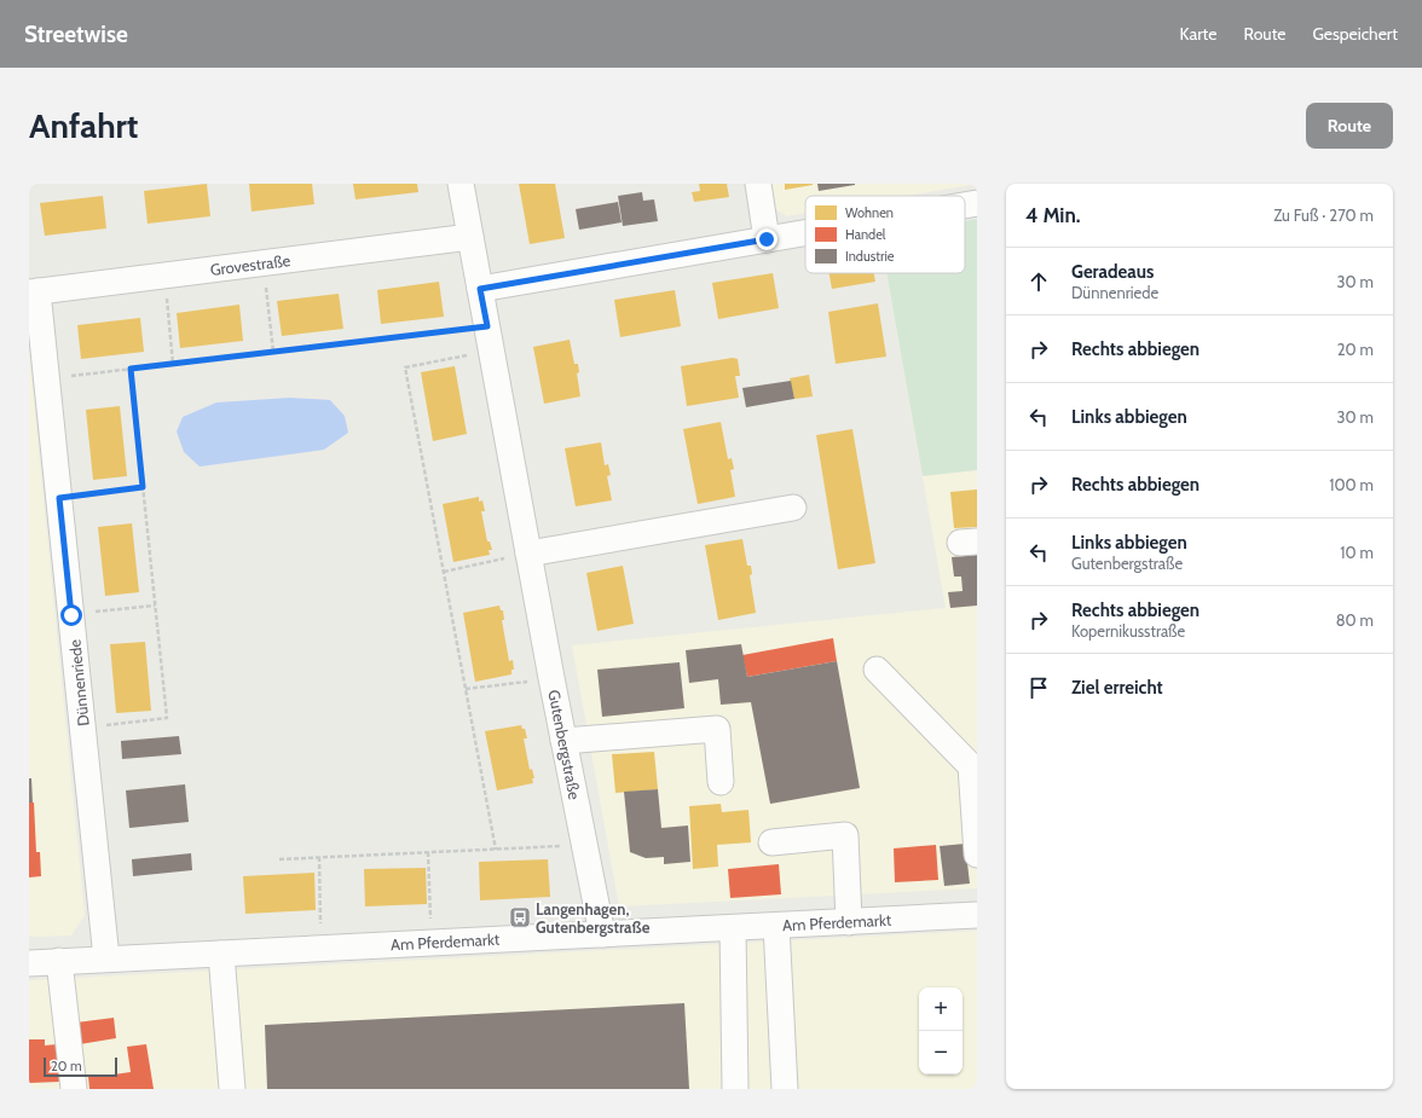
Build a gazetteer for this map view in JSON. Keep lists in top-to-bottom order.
{
  "streets": {
    "street": [
      "Grovestraße",
      "Dünnenriede",
      "Gutenbergstraße",
      "Am Pferdemarkt"
    ]
  },
  "crossings": [
    ["Grovestraße", "Dünnenriede"],
    ["Grovestraße", "Gutenbergstraße"],
    ["Dünnenriede", "Am Pferdemarkt"],
    ["Gutenbergstraße", "Am Pferdemarkt"]
  ],
  "places": {
    "bus stop": ["Langenhagen, Gutenbergstraße"]
  },
  "legend": ["Wohnen", "Handel", "Industrie"],
  "scale_bar": "20 m",
  "page": {
    "header": "Streetwise",
    "nav": ["Karte", "Route", "Gespeichert"],
    "buttons": "Route",
    "title": "Anfahrt",
    "heading": ["4 Min.", "Zu Fuß · 270 m"],
    "list": [
      ["Geradeaus", "Dünnenriede", "30 m"],
      ["Rechts abbiegen", "20 m"],
      ["Links abbiegen", "30 m"],
      ["Rechts abbiegen", "100 m"],
      ["Links abbiegen", "Gutenbergstraße", "10 m"],
      ["Rechts abbiegen", "Kopernikusstraße", "80 m"],
      "Ziel erreicht"
    ],
    "map_buttons": ["+", "−"],
    "scale": "20 m"
  }
}
